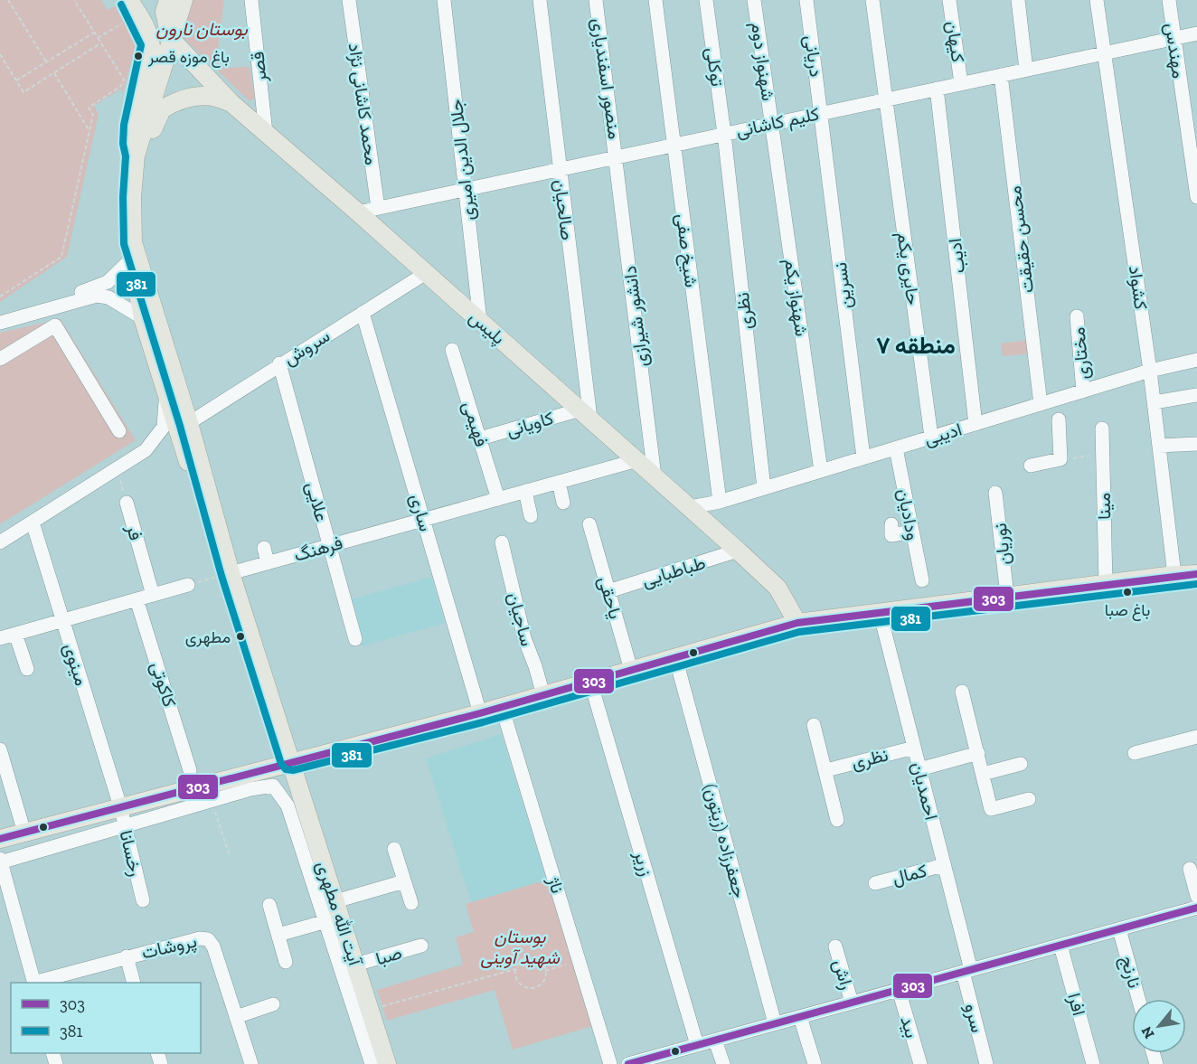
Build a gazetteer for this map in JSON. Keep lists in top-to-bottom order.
{
  "streets": {
    "main road": ["پلیس", "آیت الله مطهری"],
    "street": [
      "کیهان",
      "مهندس",
      "دریانی",
      "شهنواز دوم",
      "قصر",
      "توکلی",
      "منصور اسفندیاری",
      "محمد کاشانی نژاد",
      "کلیم کاشانی",
      "جلال الدین امیری",
      "صالحیان",
      "محسن حقیقت",
      "شیخ صفی",
      "ادیب",
      "حایری یکم",
      "نسرین",
      "کشواد",
      "شهنواز یکم",
      "نظری",
      "دانشور شیرازی",
      "سروش",
      "مختاری",
      "فهیمی",
      "کاویانی",
      "ادیبی",
      "علایی",
      "مینا",
      "ساری",
      "ودادیان",
      "فر",
      "نوریان",
      "فرهنگ",
      "طباطبایی",
      "یاحقی",
      "ساجیان",
      "مینوی",
      "کاکوتی",
      "احمدیان",
      "جعفرزاده (زیتون)",
      "رخسانا",
      "زریر",
      "کمال",
      "ناژ",
      "پروشات",
      "صبا",
      "نارنج",
      "راش",
      "افرا",
      "سرو",
      "بید"
    ]
  },
  "crossings": [
    ["کیهان", "کلیم کاشانی"],
    ["مهندس", "کلیم کاشانی"],
    ["دریانی", "کلیم کاشانی"],
    ["دریانی", "نسرین"],
    ["شهنواز دوم", "کلیم کاشانی"],
    ["شهنواز دوم", "شهنواز یکم"],
    ["قصر", "پلیس"],
    ["توکلی", "کلیم کاشانی"],
    ["توکلی", "نظری"],
    ["منصور اسفندیاری", "کلیم کاشانی"],
    ["منصور اسفندیاری", "دانشور شیرازی"],
    ["محمد کاشانی نژاد", "کلیم کاشانی"],
    ["کلیم کاشانی", "جلال الدین امیری"],
    ["کلیم کاشانی", "صالحیان"],
    ["کلیم کاشانی", "محسن حقیقت"],
    ["کلیم کاشانی", "شیخ صفی"],
    ["کلیم کاشانی", "ادیب"],
    ["کلیم کاشانی", "حایری یکم"],
    ["کلیم کاشانی", "نسرین"],
    ["کلیم کاشانی", "کشواد"],
    ["کلیم کاشانی", "شهنواز یکم"],
    ["کلیم کاشانی", "نظری"],
    ["کلیم کاشانی", "دانشور شیرازی"],
    ["کلیم کاشانی", "پلیس"],
    ["جلال الدین امیری", "پلیس"],
    ["صالحیان", "پلیس"],
    ["صالحیان", "کاویانی"],
    ["محسن حقیقت", "ادیبی"],
    ["شیخ صفی", "ادیبی"],
    ["ادیب", "ادیبی"],
    ["حایری یکم", "ادیبی"],
    ["نسرین", "ادیبی"],
    ["کشواد", "ادیبی"],
    ["شهنواز یکم", "ادیبی"],
    ["نظری", "ادیبی"],
    ["نظری", "احمدیان"],
    ["دانشور شیرازی", "پلیس"],
    ["پلیس", "سروش"],
    ["پلیس", "کاویانی"],
    ["پلیس", "ادیبی"],
    ["پلیس", "فرهنگ"],
    ["پلیس", "طباطبایی"],
    ["سروش", "علایی"],
    ["سروش", "ساری"],
    ["مختاری", "ادیبی"],
    ["فهیمی", "کاویانی"],
    ["فهیمی", "فرهنگ"],
    ["ادیبی", "ودادیان"],
    ["علایی", "فرهنگ"],
    ["ساری", "فرهنگ"],
    ["فرهنگ", "آیت الله مطهری"],
    ["طباطبایی", "یاحقی"],
    ["مینوی", "رخسانا"],
    ["احمدیان", "کمال"],
    ["احمدیان", "سرو"],
    ["آیت الله مطهری", "صبا"]
  ],
  "districts": ["منطقه ۷"],
  "parks": ["بوستان نارون", "بوستان شهید آوینی"],
  "places": ["باغ موزه قصر", "باغ صبا", "مطهری"],
  "lines": ["transit line 381", "transit line 303"],
  "legend": ["303", "381"],
  "north": "bottom left"
}
